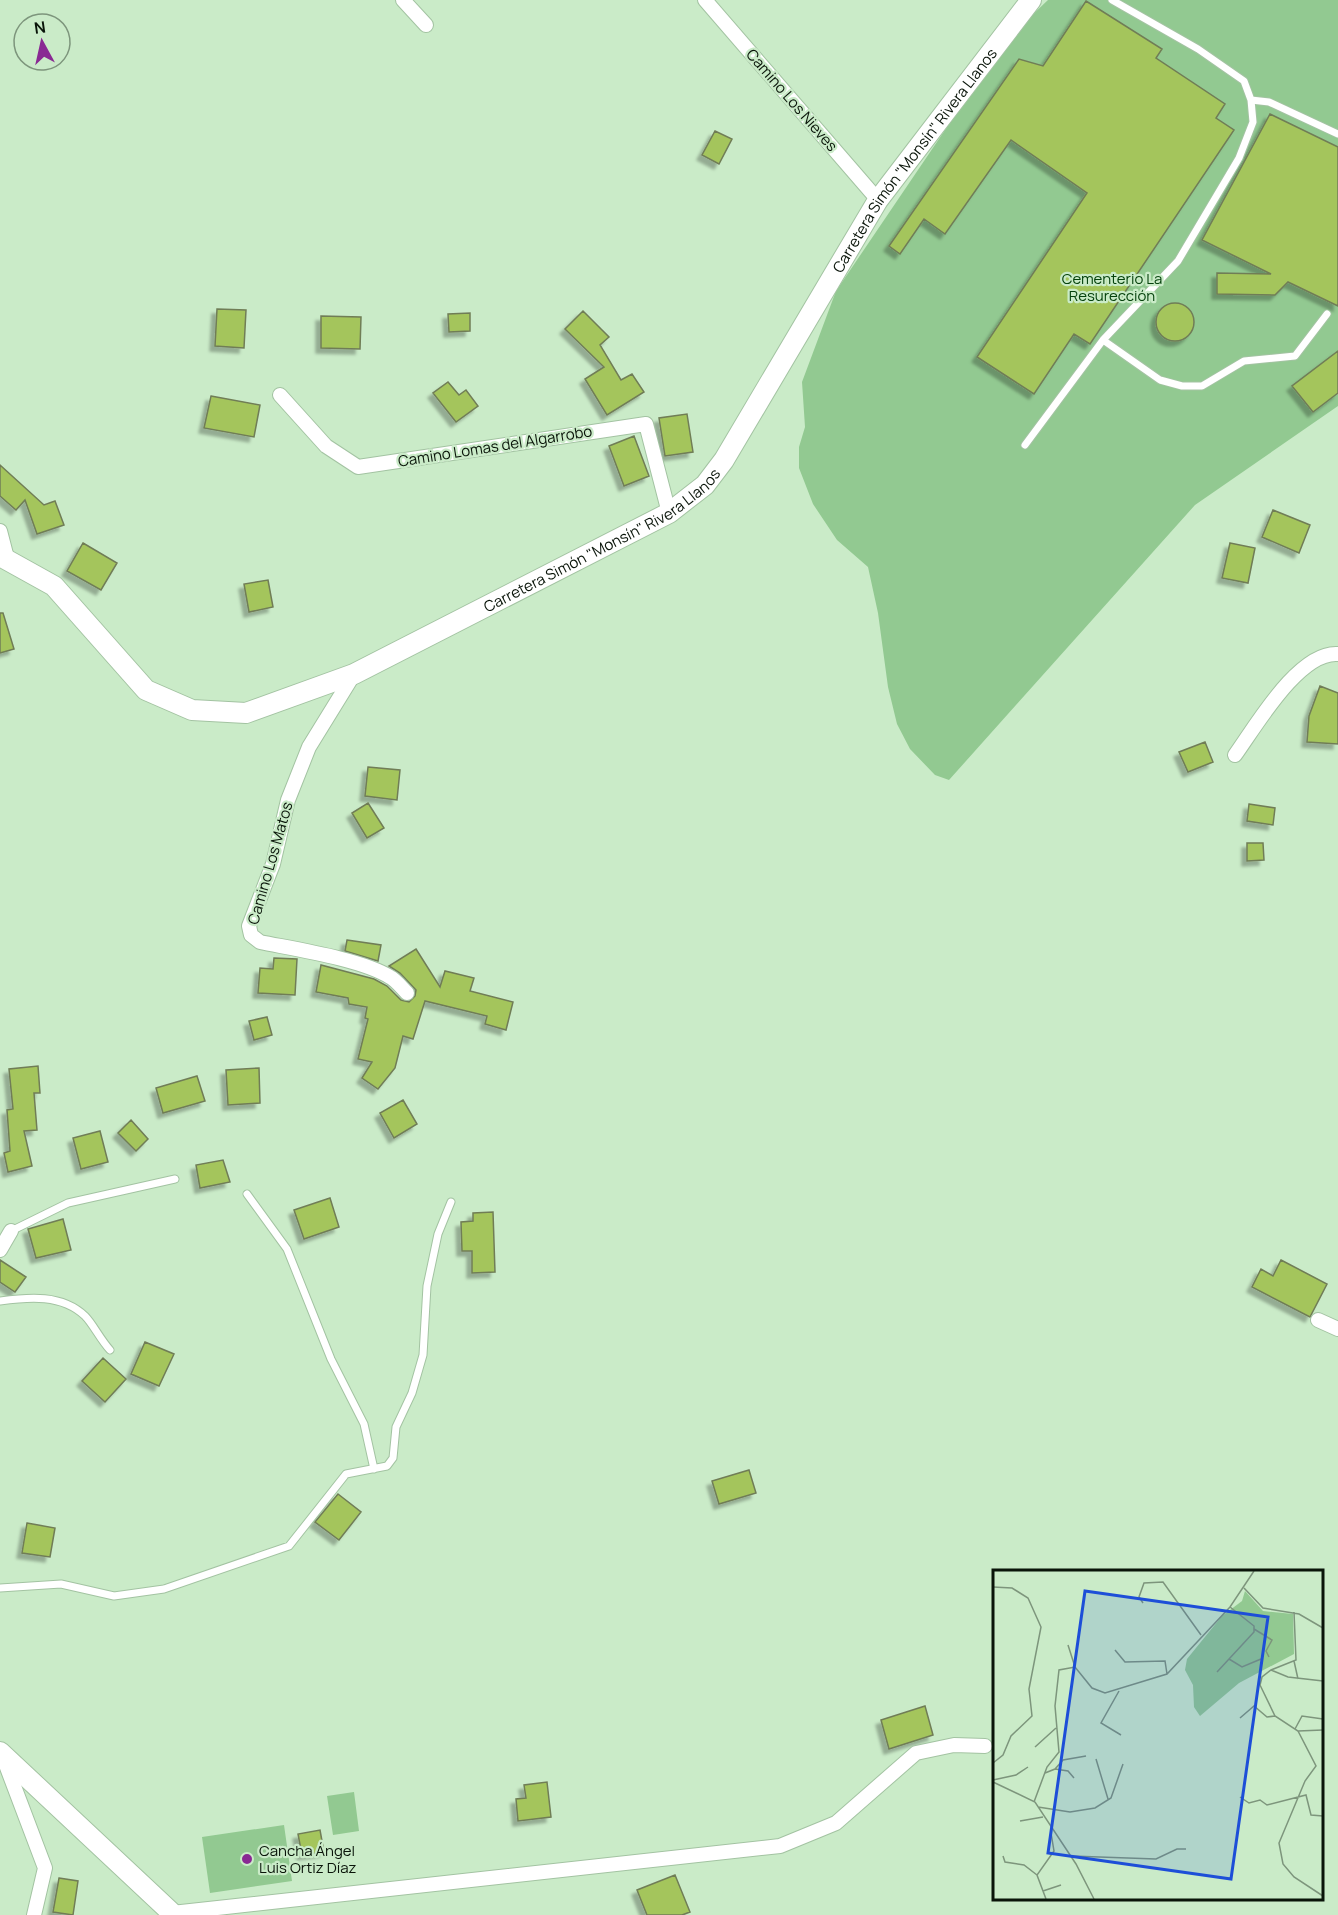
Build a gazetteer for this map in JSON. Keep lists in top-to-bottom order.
{
  "streets": {
    "street": [
      "Camino Los Nieves",
      "Carretera Simón \"Monsín\" Rivera Llanos",
      "Camino Lomas del Algarrobo",
      "Camino Los Matos"
    ]
  },
  "crossings": [
    ["Camino Los Nieves", "Carretera Simón \"Monsín\" Rivera Llanos"],
    ["Carretera Simón \"Monsín\" Rivera Llanos", "Camino Lomas del Algarrobo"],
    ["Carretera Simón \"Monsín\" Rivera Llanos", "Camino Los Matos"]
  ],
  "parks": ["Cementerio La Resurección"],
  "places": ["Cancha Ángel Luis Ortiz Díaz"],
  "north": "top"
}
